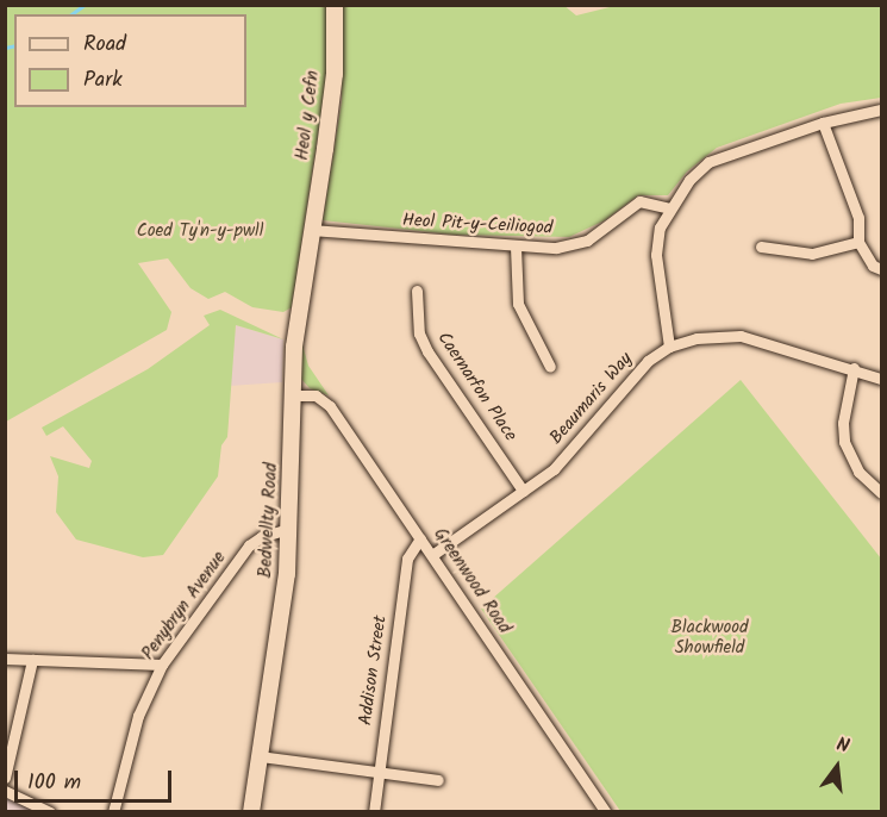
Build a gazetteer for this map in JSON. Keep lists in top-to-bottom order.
{
  "streets": {
    "street": [
      "Heol y Cefn",
      "Heol Pit-y-Ceiliogod",
      "Caernarfon Place",
      "Beaumaris Way",
      "Bedwellty Road",
      "Greenwood Road",
      "Penybryn Avenue",
      "Addison Street"
    ]
  },
  "crossings": [
    ["Heol y Cefn", "Heol Pit-y-Ceiliogod"],
    ["Heol y Cefn", "Bedwellty Road"],
    ["Heol Pit-y-Ceiliogod", "Bedwellty Road"],
    ["Caernarfon Place", "Beaumaris Way"],
    ["Beaumaris Way", "Greenwood Road"],
    ["Bedwellty Road", "Greenwood Road"],
    ["Bedwellty Road", "Penybryn Avenue"],
    ["Greenwood Road", "Addison Street"]
  ],
  "parks": ["Coed Ty'n-y-pwll", "Blackwood Showfield"],
  "legend": ["Road", "Park"],
  "scale_bar": "100 m",
  "north": "top"
}
